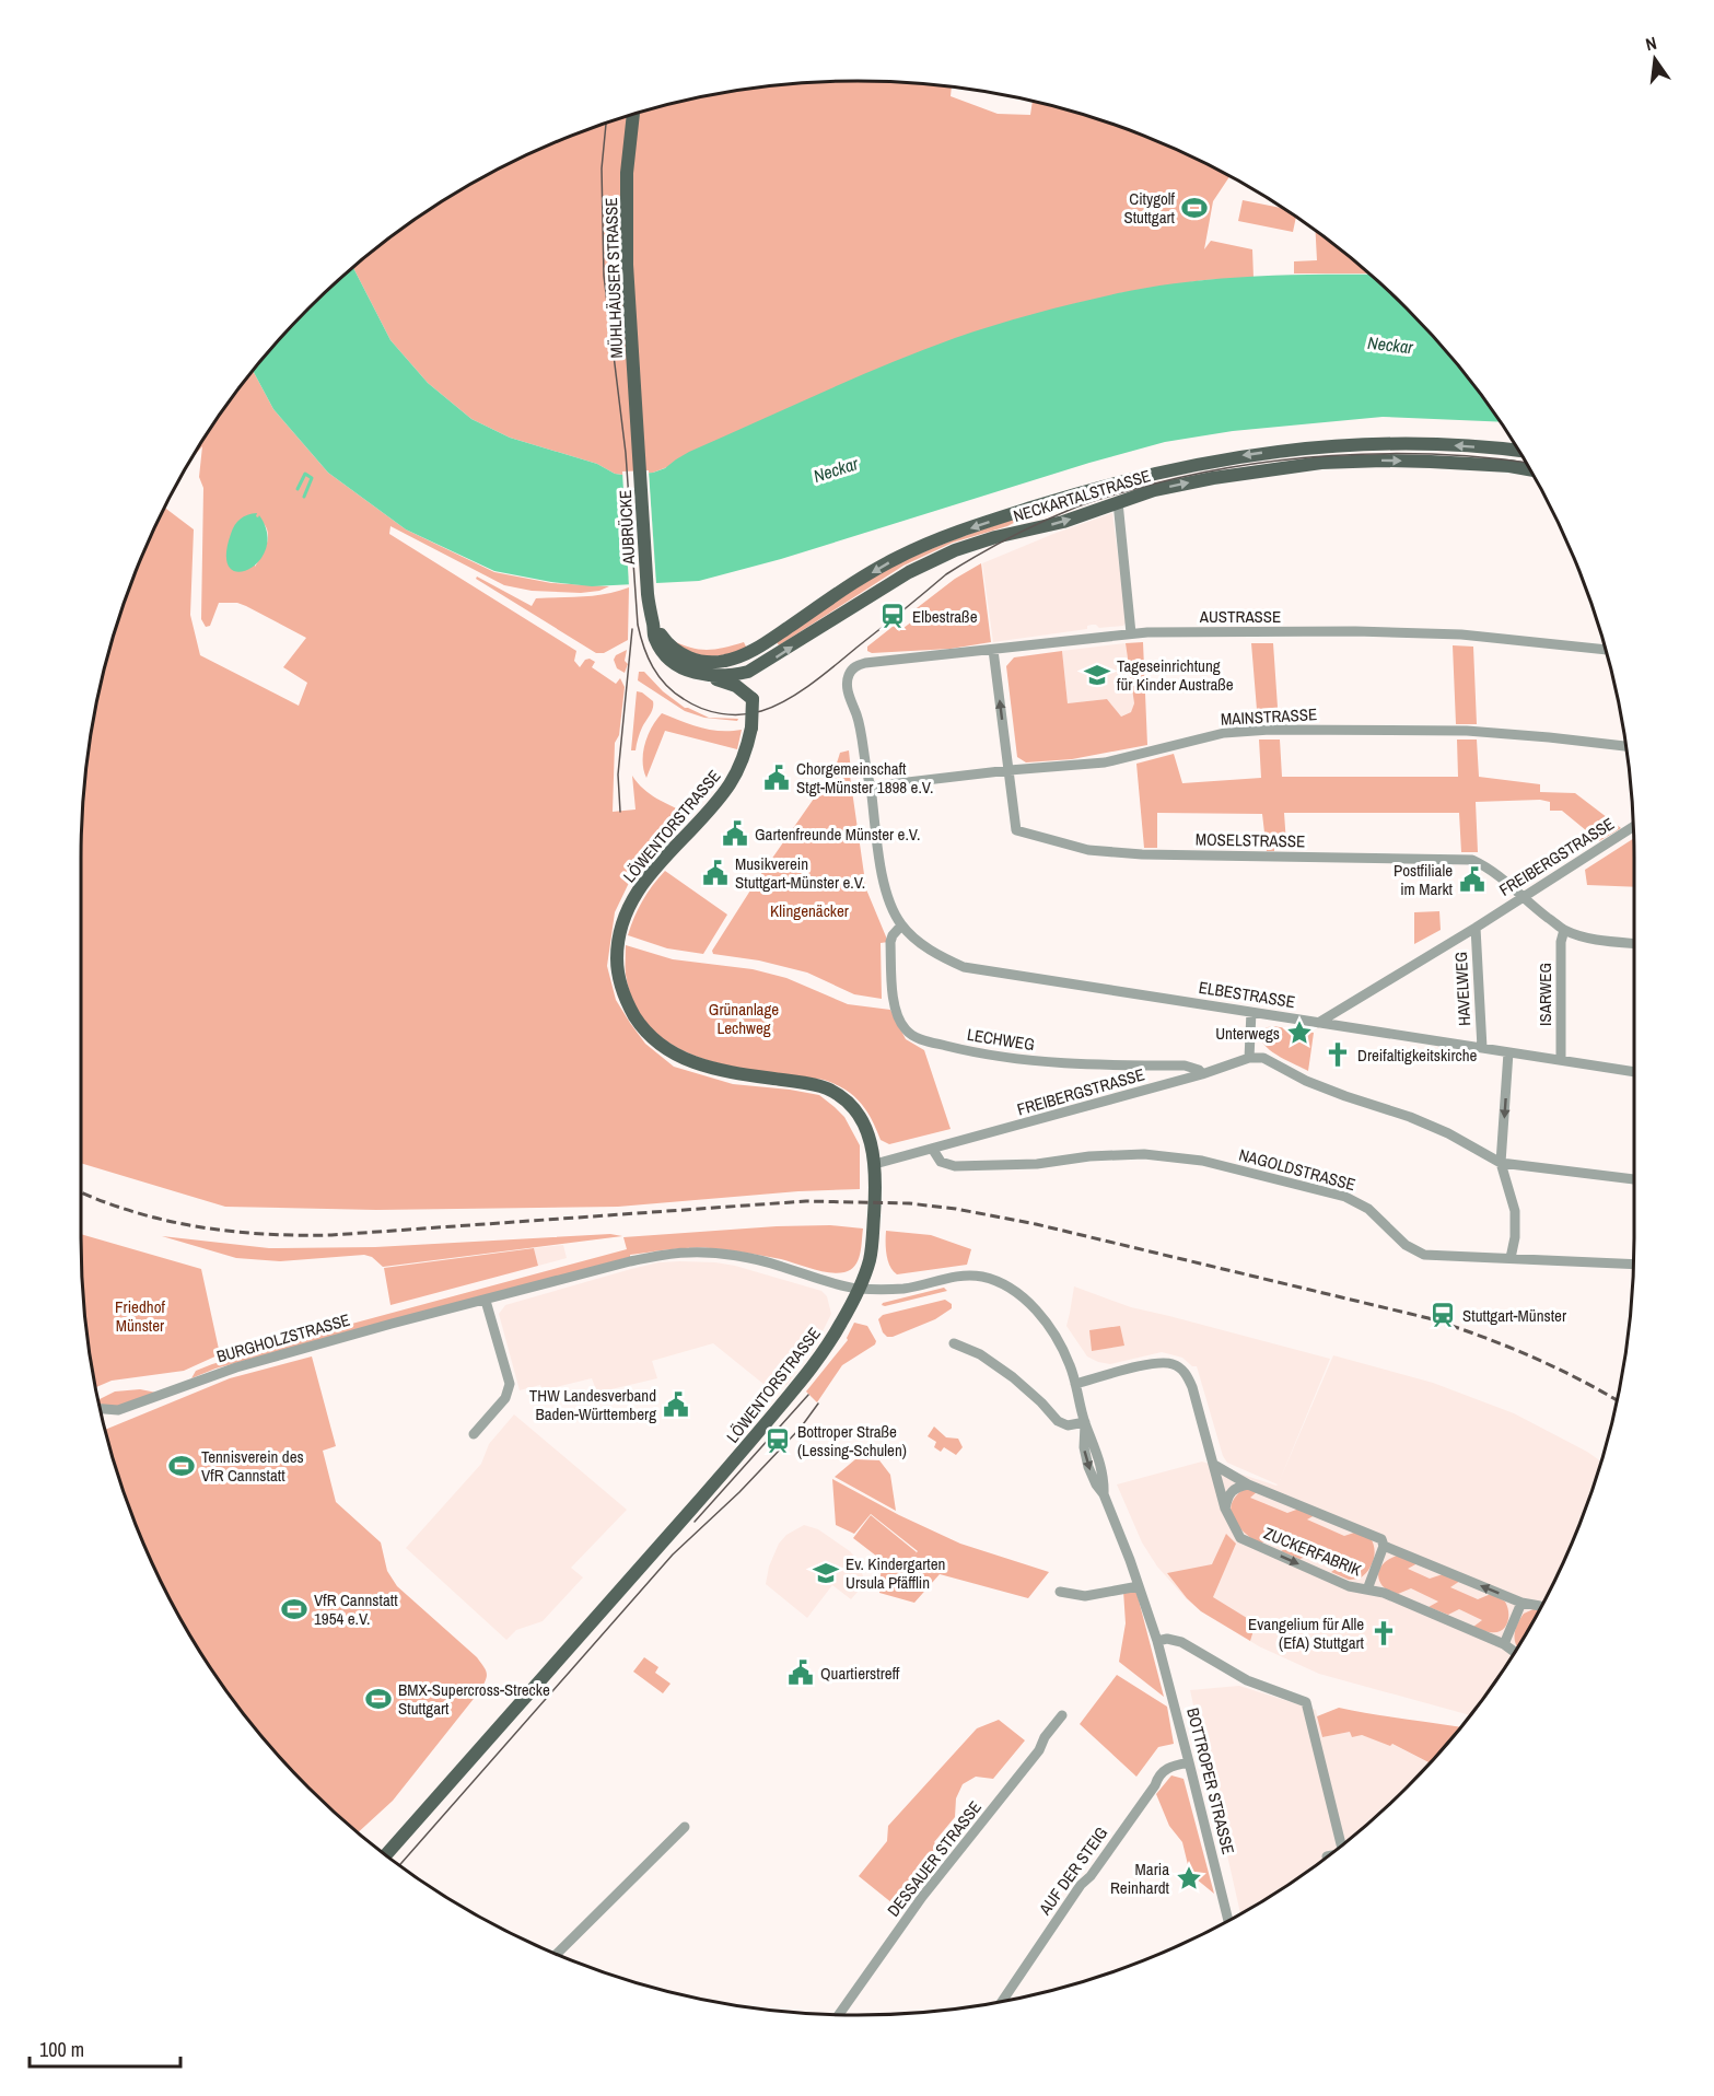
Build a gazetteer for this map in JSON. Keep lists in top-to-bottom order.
{
  "streets": {
    "main road": [
      "MÜHLHÄUSER STRASSE",
      "NECKARTALSTRASSE",
      "AUBRÜCKE",
      "LÖWENTORSTRASSE"
    ],
    "street": [
      "AUSTRASSE",
      "MAINSTRASSE",
      "MOSELSTRASSE",
      "FREIBERGSTRASSE",
      "HAVELWEG",
      "ELBESTRASSE",
      "ISARWEG",
      "LECHWEG",
      "NAGOLDSTRASSE",
      "BURGHOLZSTRASSE",
      "ZUCKERFABRIK",
      "BOTTROPER STRASSE",
      "DESSAUER STRASSE",
      "AUF DER STEIG"
    ]
  },
  "crossings": [
    ["MÜHLHÄUSER STRASSE", "AUBRÜCKE"],
    ["NECKARTALSTRASSE", "AUBRÜCKE"],
    ["NECKARTALSTRASSE", "LÖWENTORSTRASSE"],
    ["AUSTRASSE", "MOSELSTRASSE"],
    ["AUSTRASSE", "ELBESTRASSE"],
    ["MAINSTRASSE", "MOSELSTRASSE"],
    ["MAINSTRASSE", "ELBESTRASSE"],
    ["LÖWENTORSTRASSE", "FREIBERGSTRASSE"],
    ["LÖWENTORSTRASSE", "BURGHOLZSTRASSE"],
    ["LÖWENTORSTRASSE", "BOTTROPER STRASSE"],
    ["MOSELSTRASSE", "FREIBERGSTRASSE"],
    ["MOSELSTRASSE", "ISARWEG"],
    ["FREIBERGSTRASSE", "HAVELWEG"],
    ["FREIBERGSTRASSE", "ELBESTRASSE"],
    ["FREIBERGSTRASSE", "LECHWEG"],
    ["FREIBERGSTRASSE", "NAGOLDSTRASSE"],
    ["HAVELWEG", "ELBESTRASSE"],
    ["ELBESTRASSE", "ISARWEG"],
    ["ELBESTRASSE", "LECHWEG"],
    ["BURGHOLZSTRASSE", "BOTTROPER STRASSE"],
    ["ZUCKERFABRIK", "BOTTROPER STRASSE"],
    ["BOTTROPER STRASSE", "AUF DER STEIG"]
  ],
  "water": ["Neckar"],
  "parks": ["Klingenäcker", "Grünanlage Lechweg", "Friedhof Münster"],
  "places": {
    "sports": [
      "Citygolf Stuttgart",
      "Tennisverein des VfR Cannstatt",
      "VfR Cannstatt 1954 e.V.",
      "BMX-Supercross-Strecke Stuttgart"
    ],
    "station": ["Elbestraße", "Stuttgart-Münster", "Bottroper Straße (Lessing-Schulen)"],
    "school or university": ["Tageseinrichtung für Kinder Austraße", "Ev. Kindergarten Ursula Pfäfflin"],
    "public building": [
      "Chorgemeinschaft Stgt-Münster 1898 e.V.",
      "Gartenfreunde Münster e.V.",
      "Musikverein Stuttgart-Münster e.V.",
      "Postfiliale im Markt",
      "THW Landesverband Baden-Württemberg",
      "Quartierstreff"
    ],
    "place": ["Unterwegs", "Maria Reinhardt"],
    "church": ["Dreifaltigkeitskirche", "Evangelium für Alle (EfA) Stuttgart"]
  },
  "scale_bar": "100 m",
  "north": "top"
}
